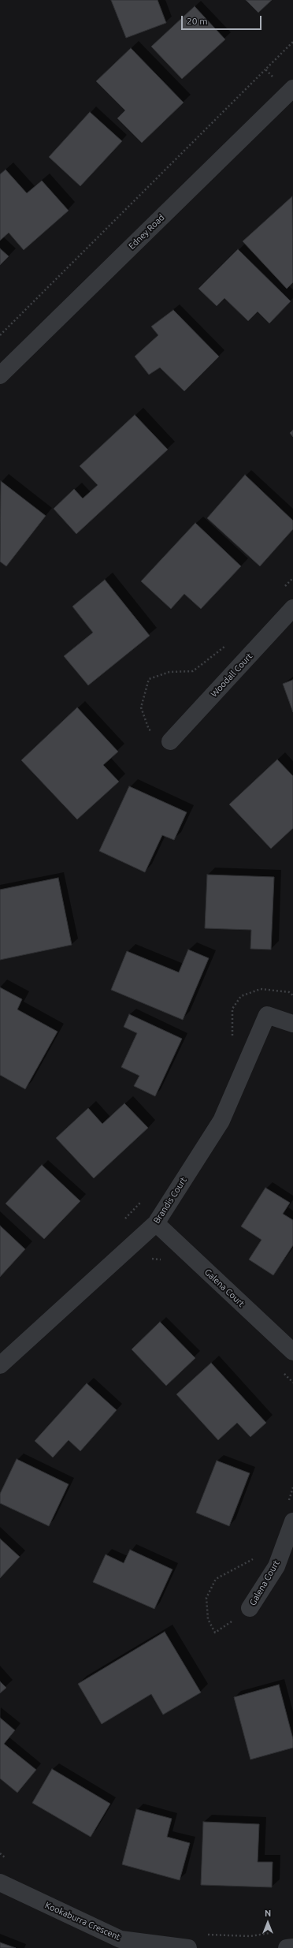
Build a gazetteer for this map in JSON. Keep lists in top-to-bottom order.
{
  "streets": {
    "street": [
      "Edney Road",
      "Woodall Court",
      "Brandis Court",
      "Galena Court",
      "Kookaburra Crescent"
    ]
  },
  "crossings": [
    ["Brandis Court", "Galena Court"]
  ],
  "scale_bar": "20 m",
  "north": "top"
}
